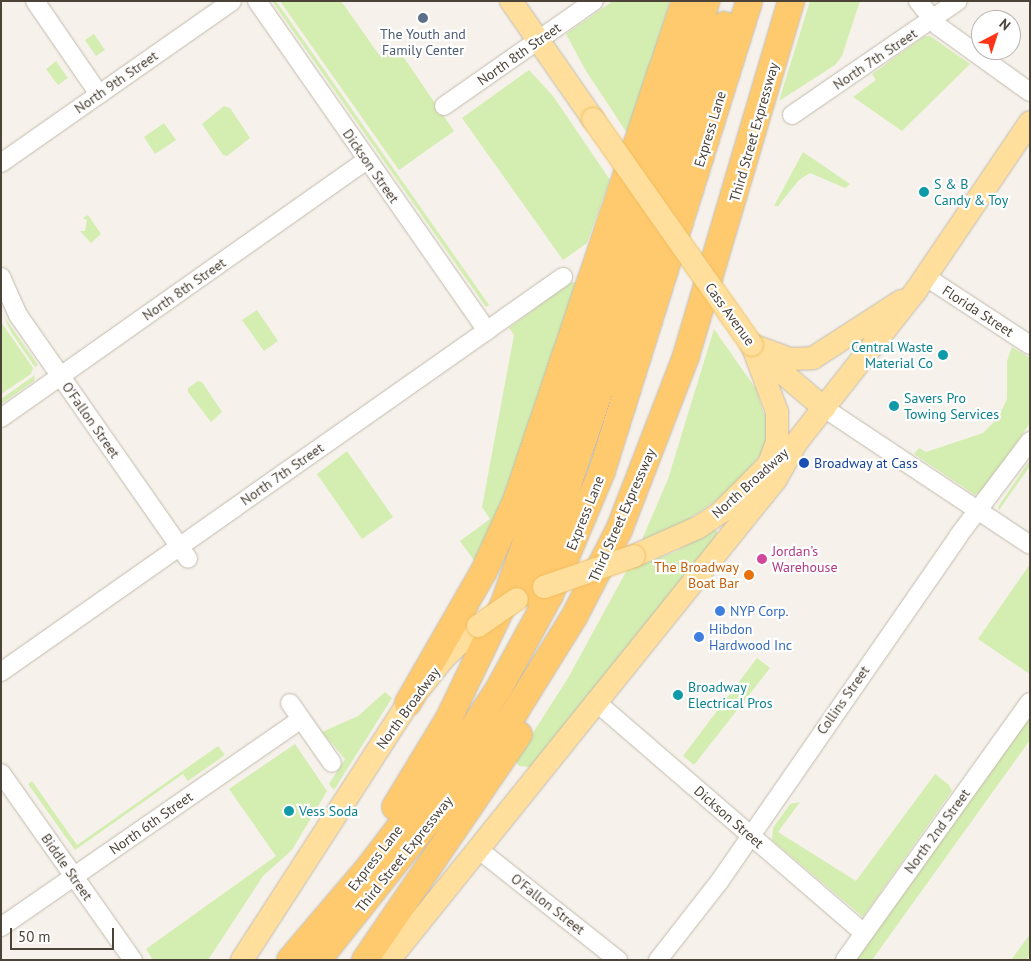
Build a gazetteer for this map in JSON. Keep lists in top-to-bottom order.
{
  "streets": {
    "highway": ["Express Lane", "Third Street Expressway"],
    "main road": ["Cass Avenue", "North Broadway"],
    "street": [
      "North 8th Street",
      "North 7th Street",
      "North 9th Street",
      "Dickson Street",
      "Florida Street",
      "O'Fallon Street",
      "Collins Street",
      "North 6th Street",
      "North 2nd Street",
      "Biddle Street"
    ]
  },
  "crossings": [
    ["North 8th Street", "Dickson Street"],
    ["North 8th Street", "Cass Avenue"],
    ["North 8th Street", "O'Fallon Street"],
    ["North 7th Street", "Dickson Street"],
    ["North 7th Street", "O'Fallon Street"],
    ["Dickson Street", "North Broadway"],
    ["Dickson Street", "Collins Street"],
    ["Dickson Street", "North 2nd Street"],
    ["Florida Street", "North Broadway"],
    ["Cass Avenue", "North Broadway"],
    ["Cass Avenue", "Collins Street"],
    ["O'Fallon Street", "North Broadway"],
    ["North 6th Street", "Biddle Street"]
  ],
  "places": [
    "The Youth and Family Center",
    "S & B Candy & Toy",
    "Central Waste Material Co",
    "Savers Pro Towing Services",
    "Broadway at Cass",
    "Jordan’s Warehouse",
    "The Broadway Boat Bar",
    "NYP Corp.",
    "Hibdon Hardwood Inc",
    "Broadway Electrical Pros",
    "Vess Soda"
  ],
  "scale_bar": "50 m",
  "north": "top right"
}
